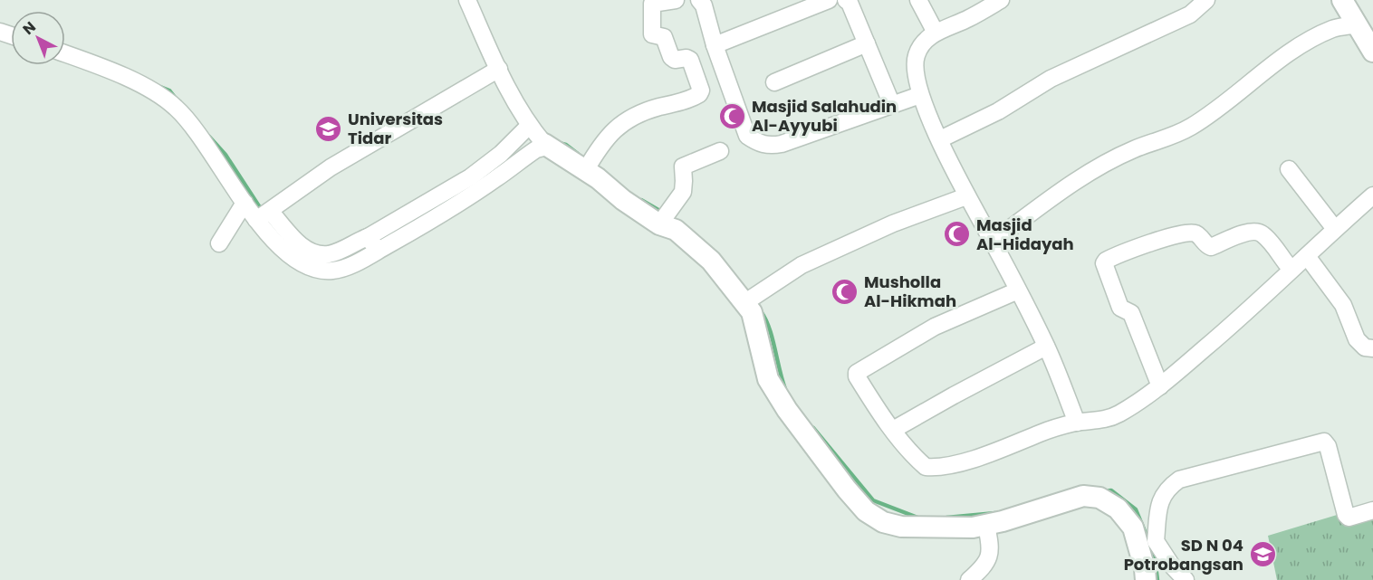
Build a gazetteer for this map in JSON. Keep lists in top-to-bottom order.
{
  "places": {
    "mosque": ["Masjid Salahudin Al-Ayyubi", "Masjid Al-Hidayah", "Musholla Al-Hikmah"],
    "school or university": ["Universitas Tidar", "SD N 04 Potrobangsan"]
  },
  "north": "top left"
}
